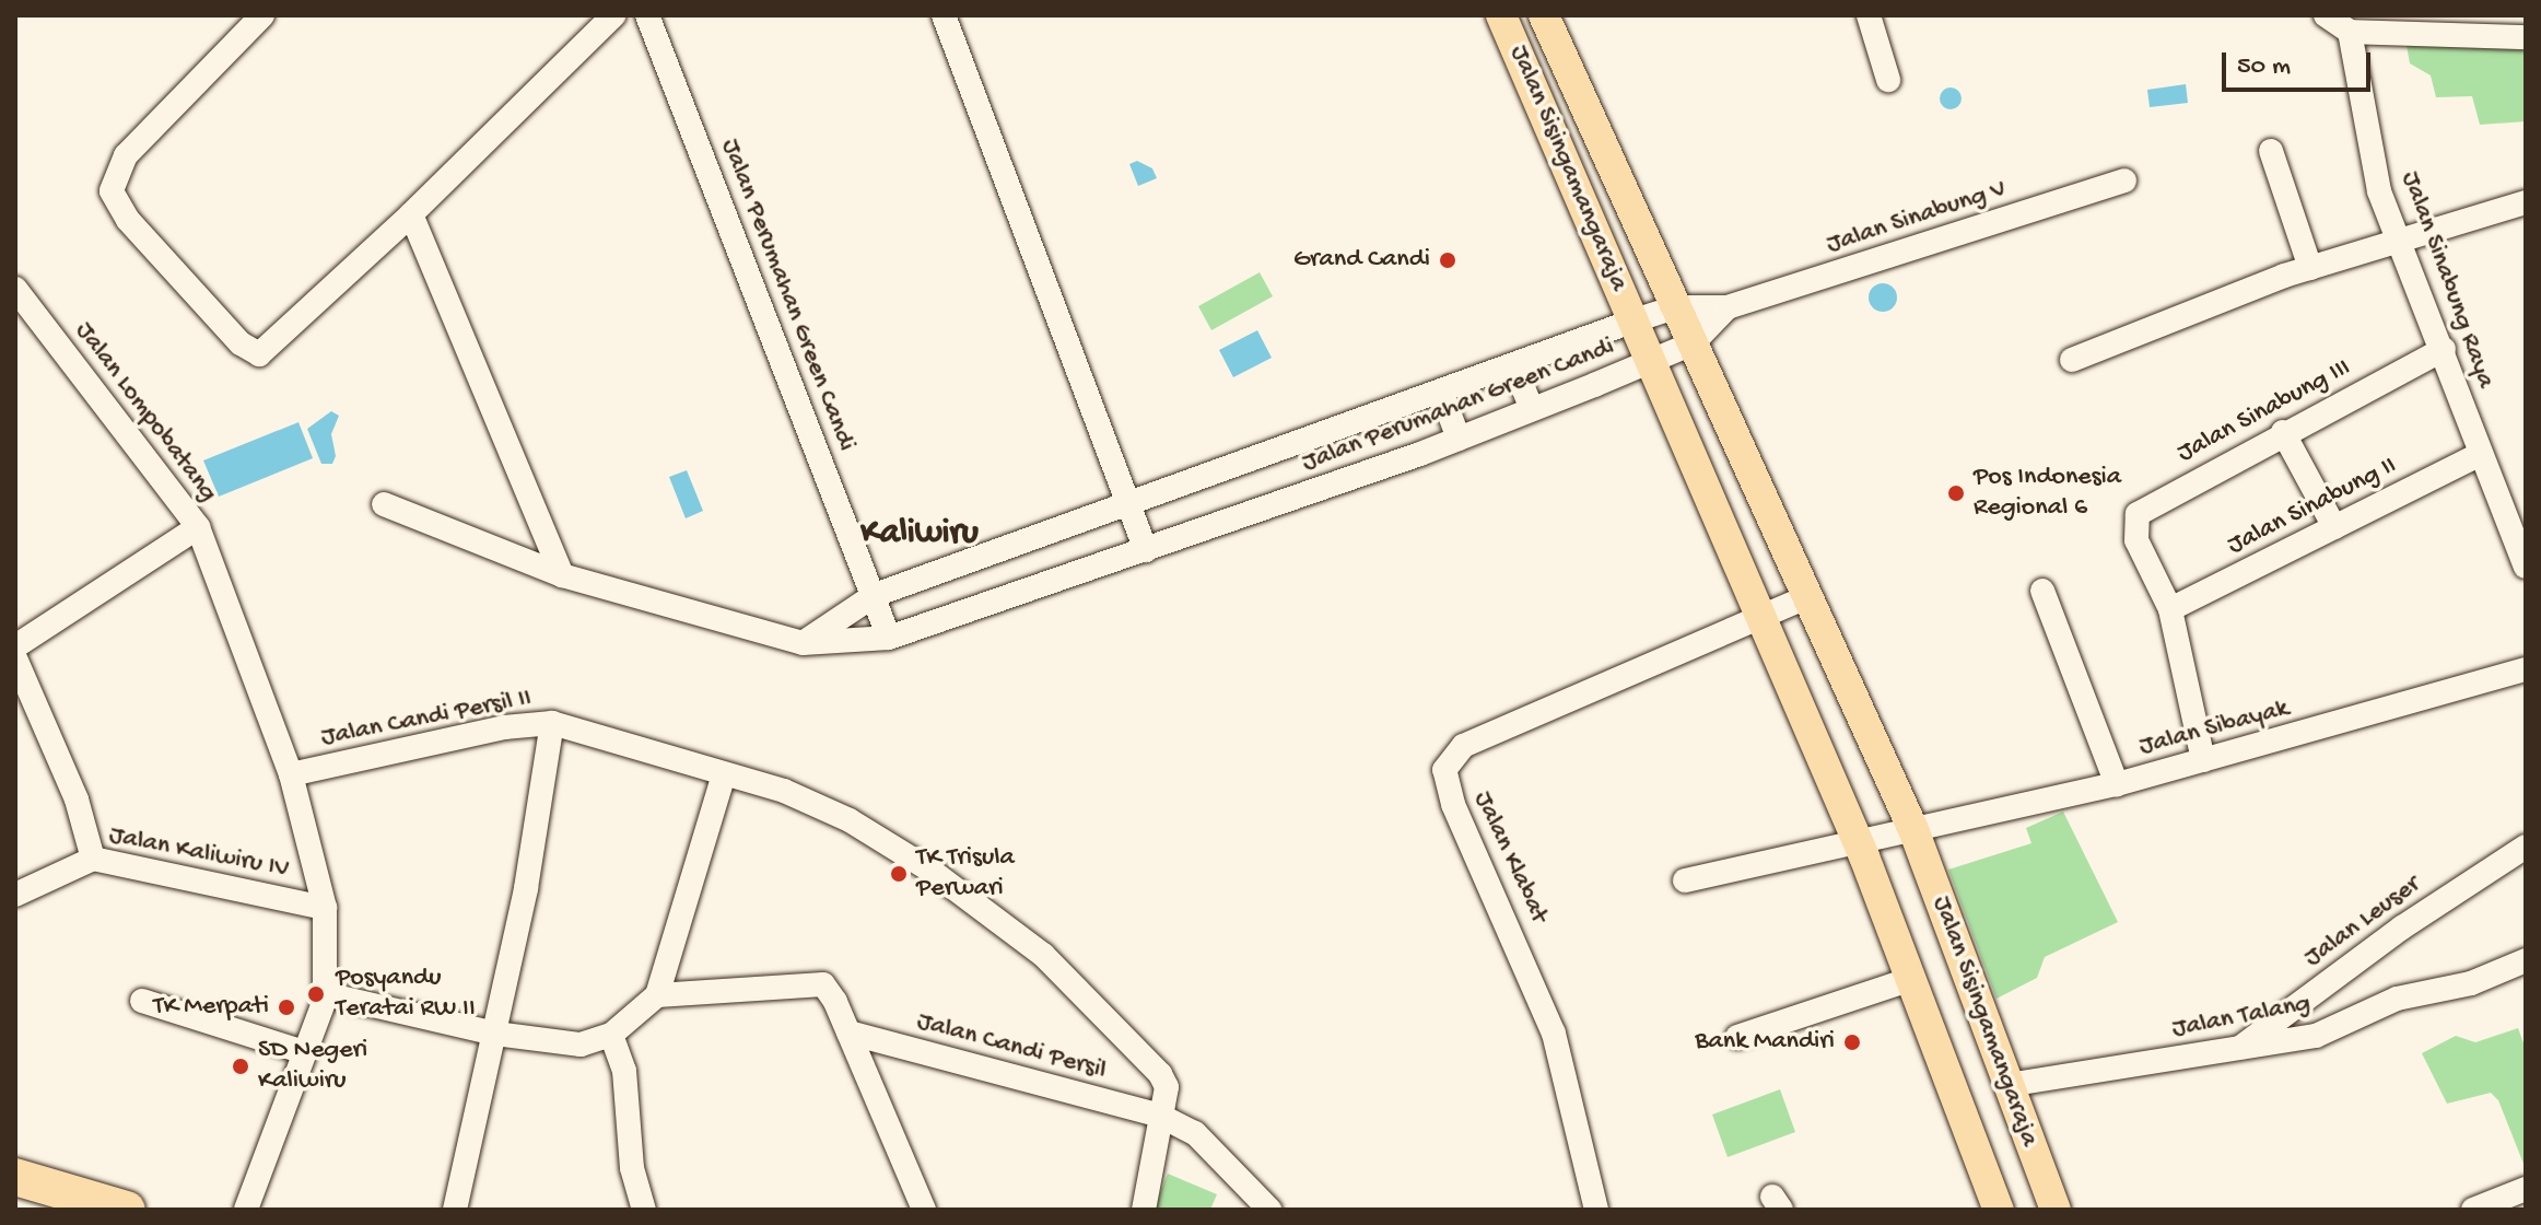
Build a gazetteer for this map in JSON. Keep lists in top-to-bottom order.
{
  "streets": {
    "main road": ["Jalan Sisingamangaraja"],
    "street": [
      "Jalan Sinabung V",
      "Jalan Sinabung Raya",
      "Jalan Perumahan Green Candi",
      "Jalan Sinabung III",
      "Jalan Lompobatang",
      "Jalan Sinabung II",
      "Jalan Candi Persil II",
      "Jalan Sibayak",
      "Jalan Kaliwiru IV",
      "Jalan Klabat",
      "Jalan Leuser",
      "Jalan Talang",
      "Jalan Candi Persil"
    ]
  },
  "crossings": [
    ["Jalan Sisingamangaraja", "Jalan Perumahan Green Candi"],
    ["Jalan Sisingamangaraja", "Jalan Sibayak"],
    ["Jalan Sisingamangaraja", "Jalan Klabat"],
    ["Jalan Sisingamangaraja", "Jalan Talang"],
    ["Jalan Sinabung V", "Jalan Perumahan Green Candi"],
    ["Jalan Sinabung Raya", "Jalan Sinabung III"],
    ["Jalan Sinabung Raya", "Jalan Sinabung II"],
    ["Jalan Sinabung III", "Jalan Sinabung II"],
    ["Jalan Lompobatang", "Jalan Candi Persil II"],
    ["Jalan Lompobatang", "Jalan Kaliwiru IV"],
    ["Jalan Leuser", "Jalan Talang"]
  ],
  "districts": ["Kaliwiru"],
  "places": [
    "Grand Candi",
    "Pos Indonesia Regional 6",
    "TK Trisula Perwari",
    "Posyandu Teratai RW II",
    "TK Merpati",
    "Bank Mandiri",
    "SD Negeri Kaliwiru"
  ],
  "scale_bar": "50 m"
}
